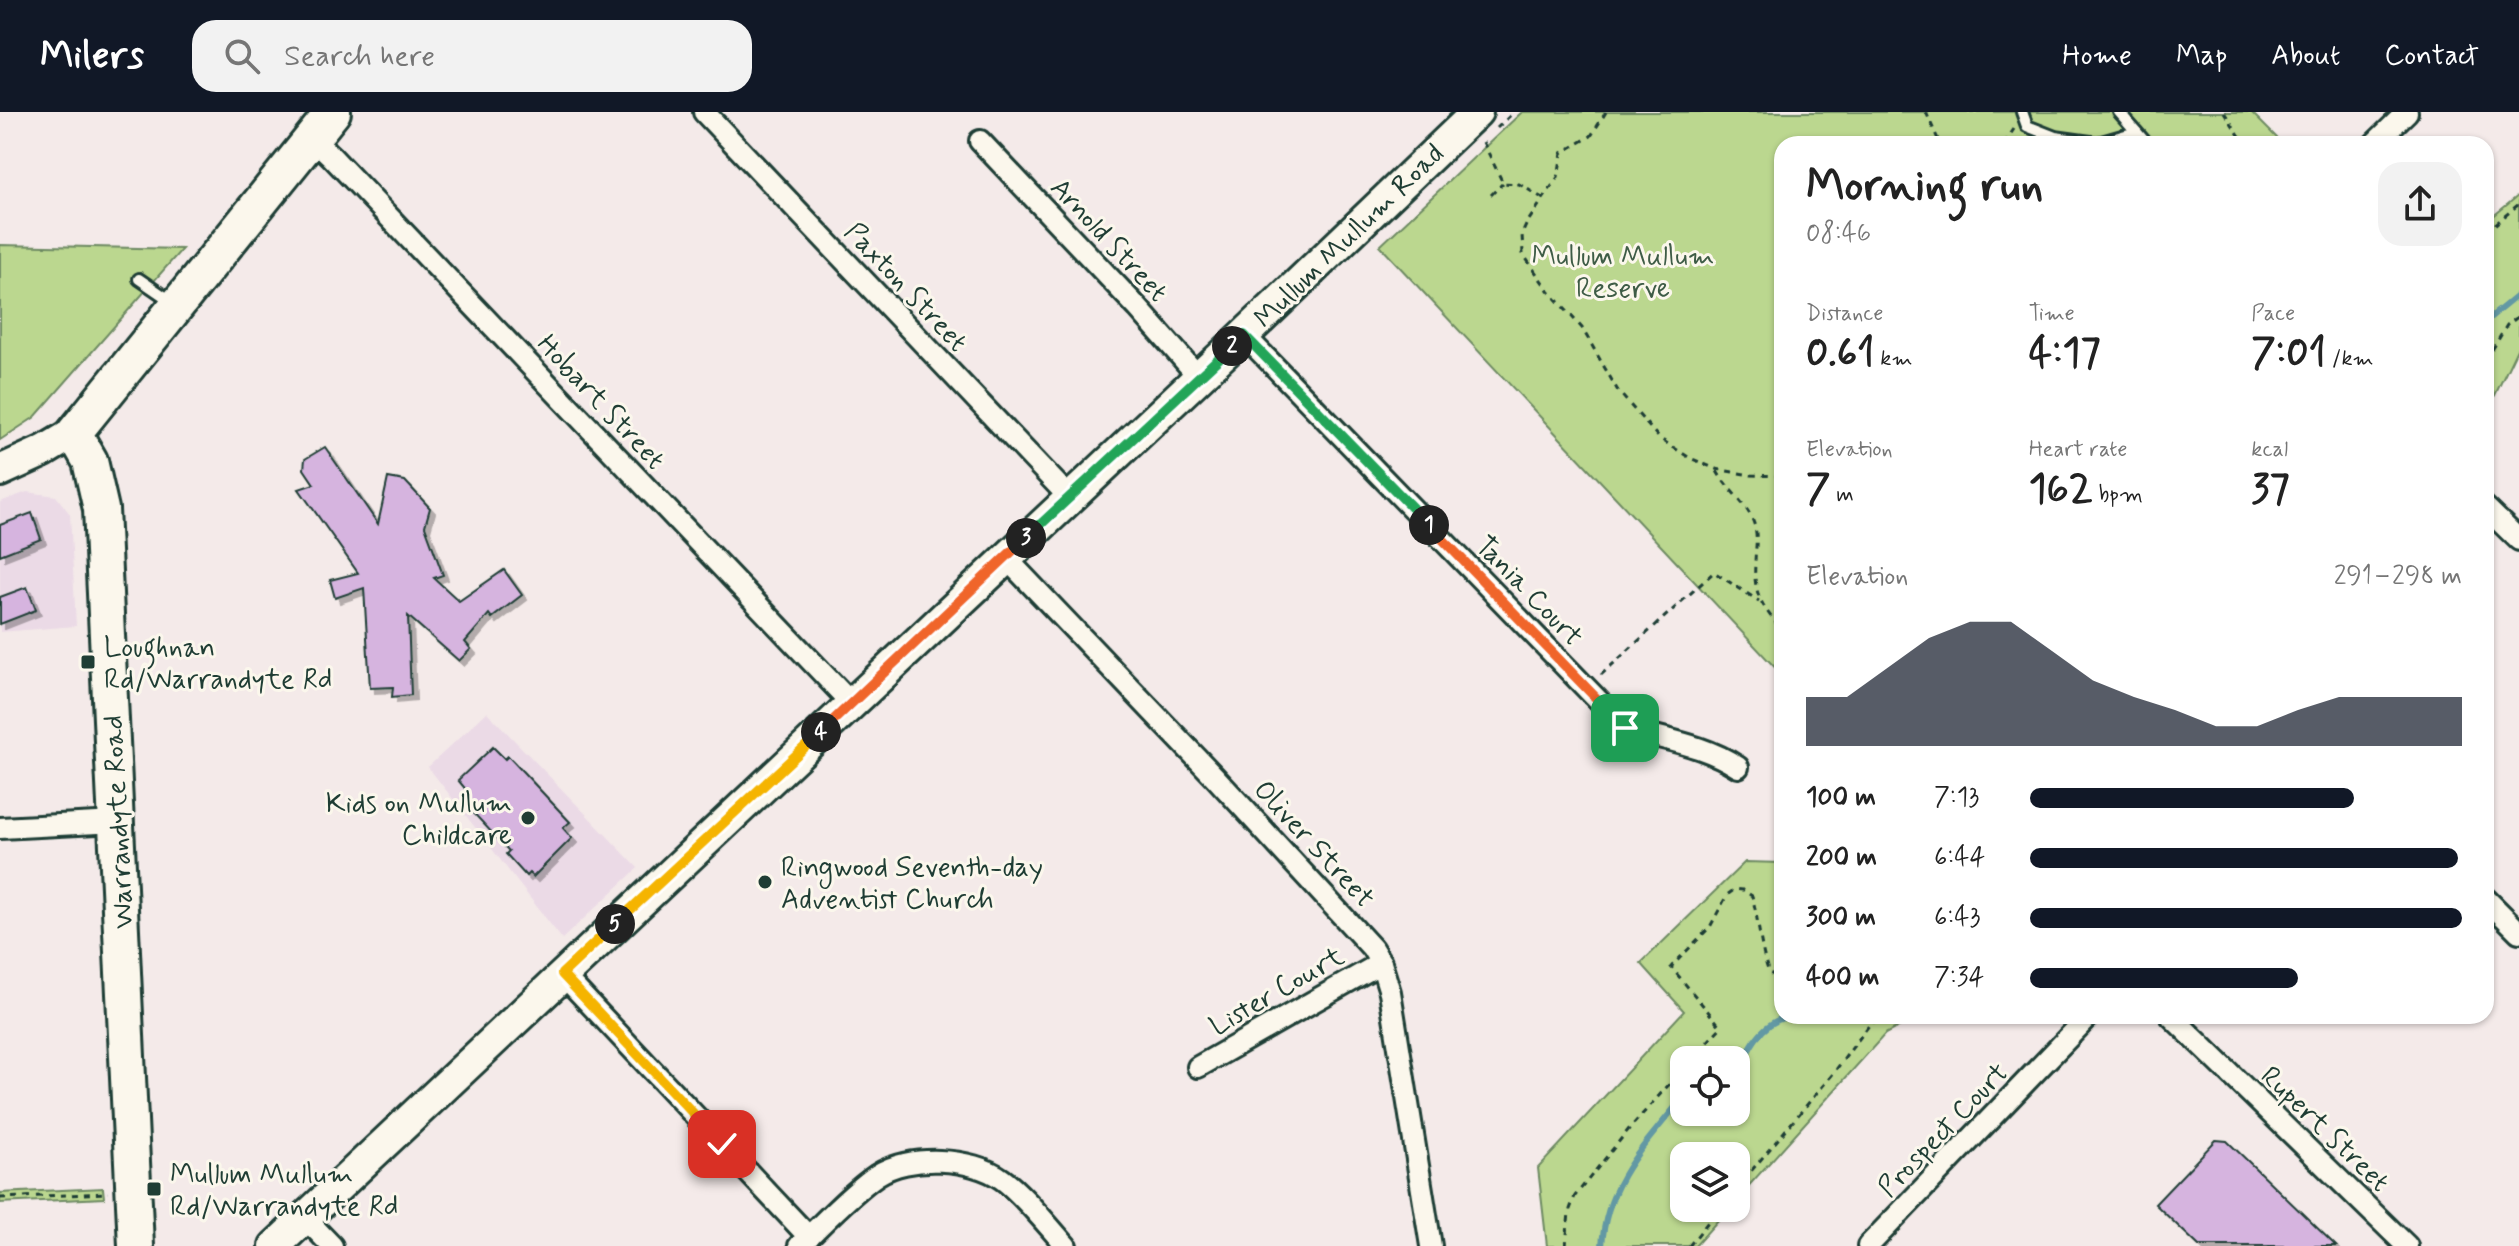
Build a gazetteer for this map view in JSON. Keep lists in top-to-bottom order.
{
  "streets": {
    "main road": ["Warrandyte Road"],
    "street": [
      "Mullum Mullum Road",
      "Arnold Street",
      "Paxton Street",
      "Hobart Street",
      "Tania Court",
      "Oliver Street",
      "Lister Court",
      "Rupert Street",
      "Prospect Court"
    ]
  },
  "crossings": [
    ["Mullum Mullum Road", "Arnold Street"],
    ["Mullum Mullum Road", "Paxton Street"],
    ["Mullum Mullum Road", "Hobart Street"],
    ["Mullum Mullum Road", "Tania Court"],
    ["Mullum Mullum Road", "Oliver Street"],
    ["Oliver Street", "Lister Court"]
  ],
  "parks": ["Mullum Mullum Reserve"],
  "places": {
    "transit": ["Loughnan Rd/Warrandyte Rd", "Mullum Mullum Rd/Warrandyte Rd"],
    "other": ["Kids on Mullum Childcare", "Ringwood Seventh-day Adventist Church"]
  },
  "page": {
    "header": "Milers",
    "search": "Search here",
    "nav": [
      "Home",
      "Map",
      "About",
      "Contact"
    ],
    "heading": ["Morning run", "08:46"],
    "stats": [
      ["Distance", "0.61 km"],
      ["Time", "4:17"],
      ["Pace", "7:01 /km"],
      ["Elevation", "7 m"],
      ["Heart rate", "162 bpm"],
      ["kcal", "37"]
    ],
    "pins": [
      "2",
      "1",
      "3",
      "4",
      "5"
    ],
    "chart": ["Elevation", "291–298 m"],
    "list": [
      {
        "name": "100 m",
        "note": "7:13"
      },
      {
        "name": "200 m",
        "note": "6:44"
      },
      {
        "name": "300 m",
        "note": "6:43"
      },
      {
        "name": "400 m",
        "note": "7:34"
      }
    ]
  }
}
